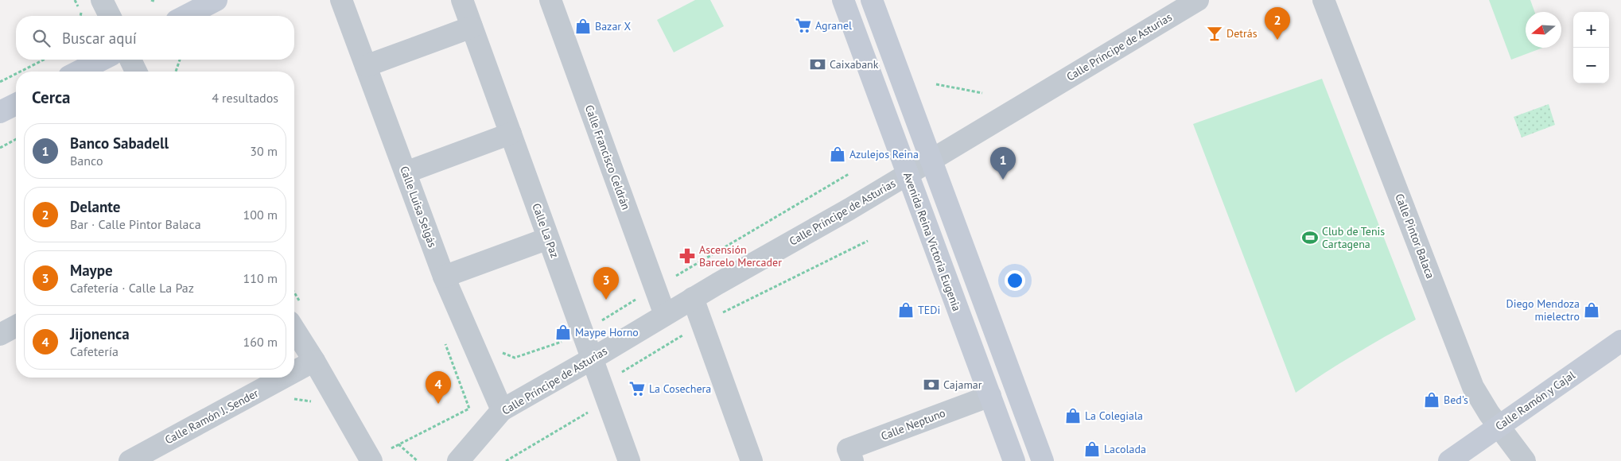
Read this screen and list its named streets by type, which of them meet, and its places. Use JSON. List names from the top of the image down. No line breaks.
{"streets":{"main road":["Avenida Reina Victoria Eugenia","Calle Ramón y Cajal"],"street":["Calle Príncipe de Asturias","Calle Francisco Celdrán","Calle Luisa Selgás","Calle La Paz","Calle Pintor Balaca","Calle Ramón J. Sender","Calle Neptuno"]},"crossings":[["Calle Príncipe de Asturias","Calle Francisco Celdrán"],["Calle Príncipe de Asturias","Calle Luisa Selgás"],["Calle Príncipe de Asturias","Calle La Paz"],["Calle Príncipe de Asturias","Avenida Reina Victoria Eugenia"],["Calle Pintor Balaca","Calle Ramón y Cajal"],["Avenida Reina Victoria Eugenia","Calle Neptuno"]],"places":{"supermarket":["Agranel","La Cosechera"],"shop":["Bazar X","Azulejos Reina","TEDi","Diego Mendoza mielectro","Maype Horno","Bed's","La Colegiala","Lacolada"],"bar":["Detrás"],"bank":["Caixabank","Cajamar"],"sports":["Club de Tenis Cartagena"],"pharmacy":["Ascensión Barcelo Mercader"]},"north":"left","page":{"pins":["2","1","3","4"],"map_buttons":["+","−"],"search":"Buscar aquí","heading":["Cerca","4 resultados"],"list":[{"mark":"1","name":"Banco Sabadell","note":"Banco","value":"30 m"},{"mark":"2","name":"Delante","note":"Bar · Calle Pintor Balaca","value":"100 m"},{"mark":"3","name":"Maype","note":"Cafetería · Calle La Paz","value":"110 m"},{"mark":"4","name":"Jijonenca","note":"Cafetería","value":"160 m"}]}}
